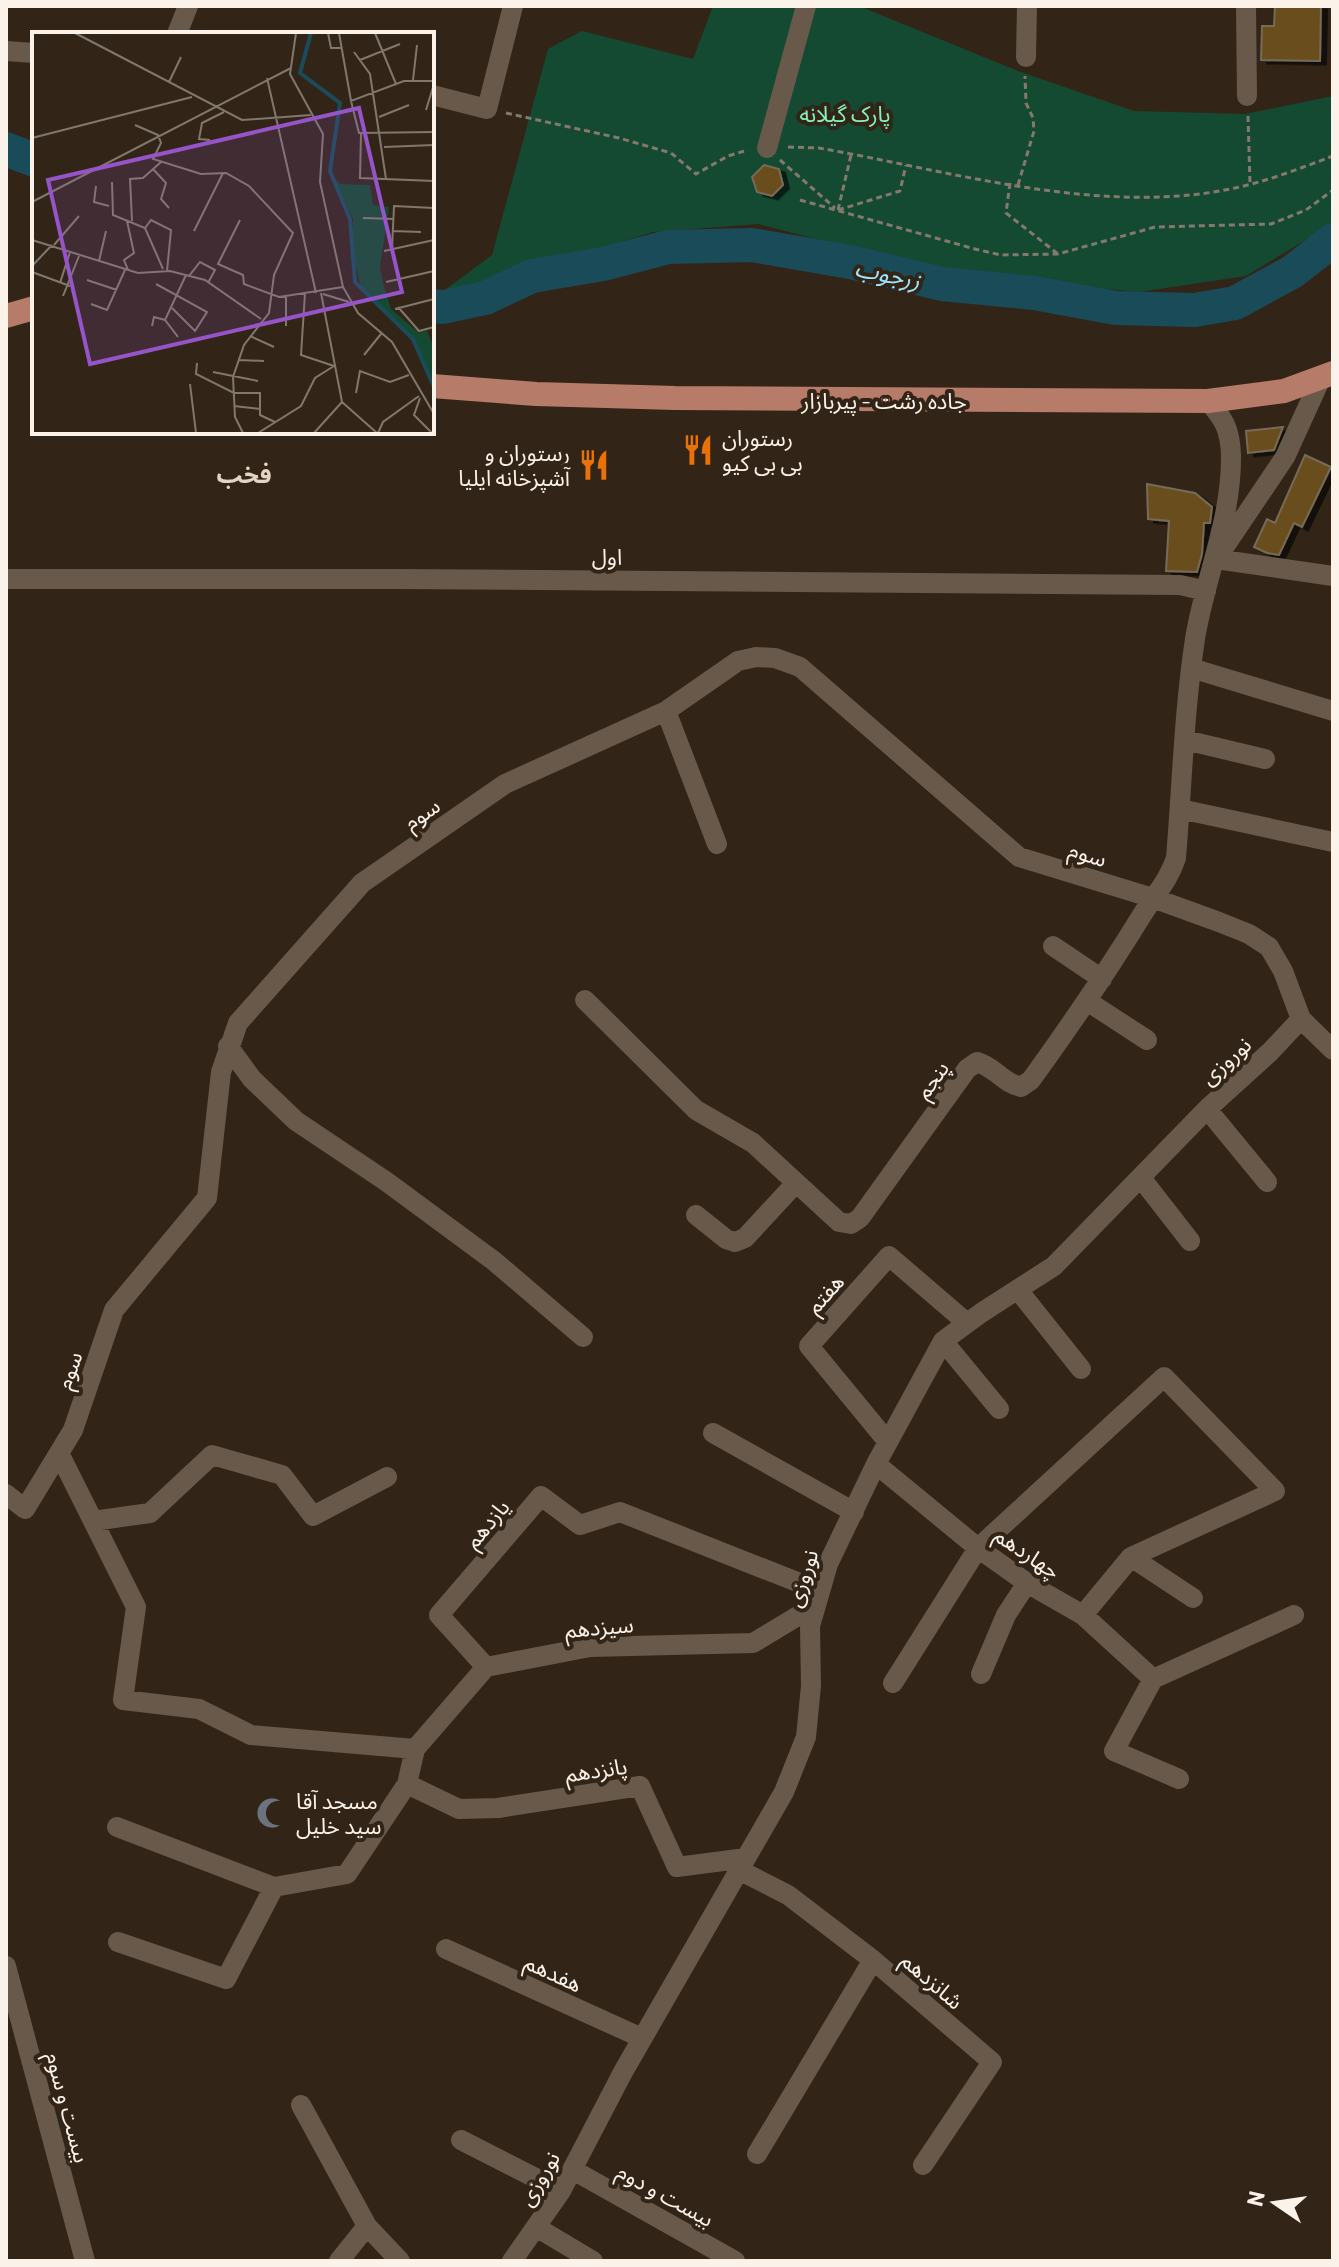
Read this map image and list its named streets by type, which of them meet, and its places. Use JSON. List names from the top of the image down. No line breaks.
{"streets":{"main road":["جاده رشت - پیربازار"],"street":["اول","سوم","نوروزی","پنجم","هفتم","یازدهم","چهاردهم","سیزدهم","پانزدهم","هفدهم","شانزدهم","بیست و سوم","بیست و دوم"]},"crossings":[["سوم","نوروزی"],["سوم","پنجم"],["نوروزی","هفتم"],["نوروزی","یازدهم"],["نوروزی","چهاردهم"],["نوروزی","سیزدهم"],["نوروزی","پانزدهم"],["نوروزی","هفدهم"],["نوروزی","شانزدهم"],["نوروزی","بیست و دوم"],["یازدهم","سیزدهم"],["پانزدهم","شانزدهم"]],"districts":["فخب"],"water":["زرجوب"],"parks":["پارک گیلانه"],"places":{"restaurant":["رستوران بی بی کیو","رستوران و آشپزخانه ایلیا"],"mosque":["مسجد آقا سید خلیل"]},"north":"left"}
